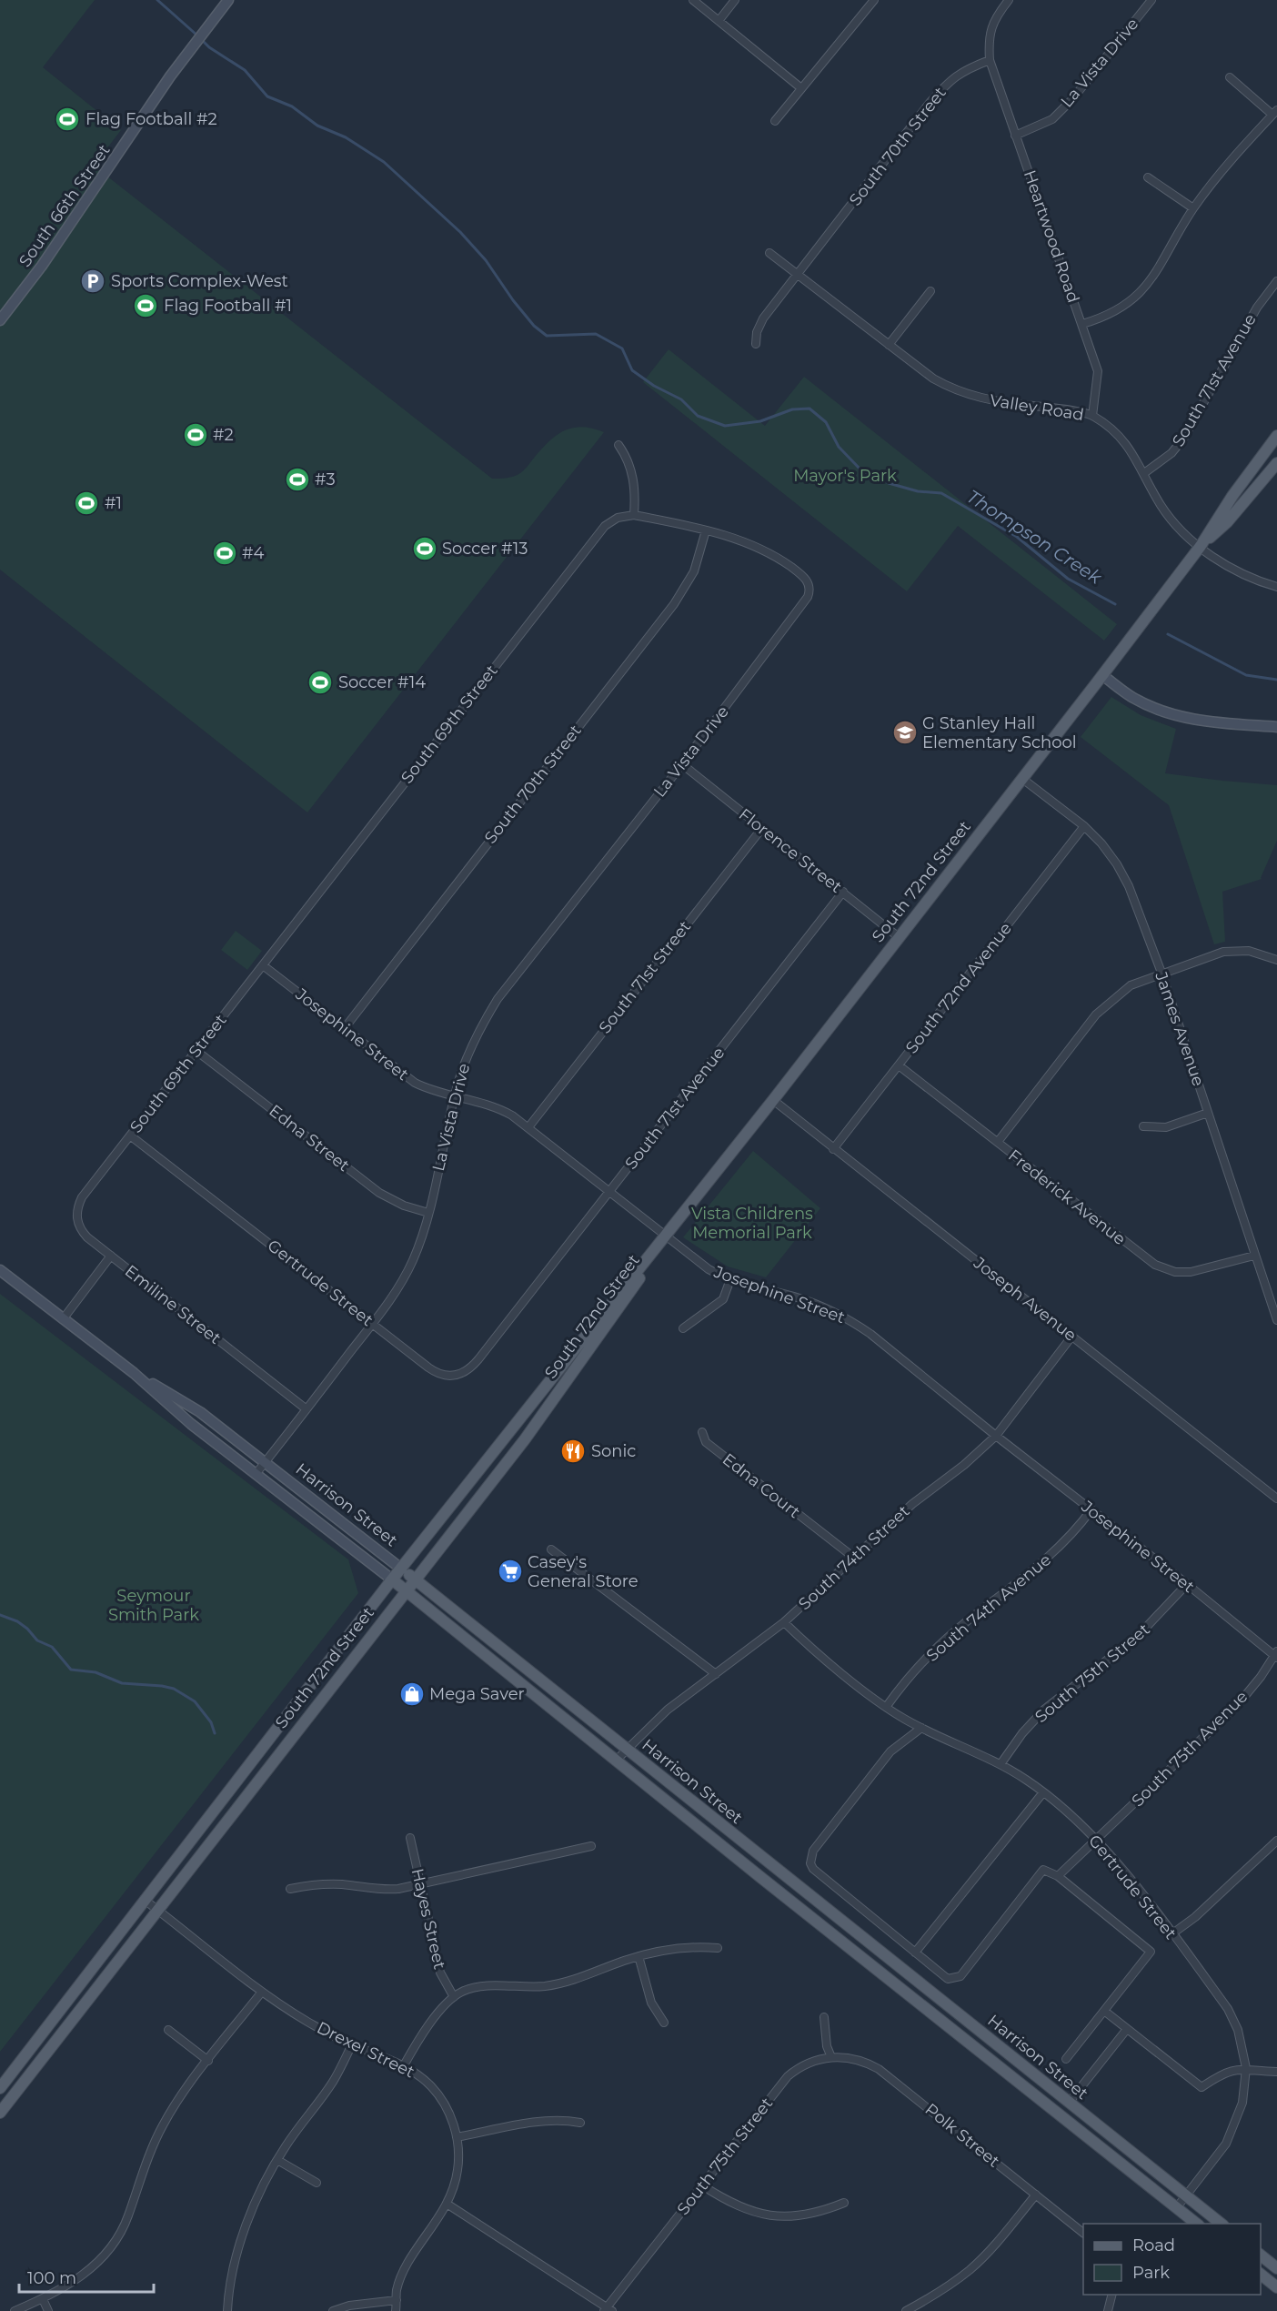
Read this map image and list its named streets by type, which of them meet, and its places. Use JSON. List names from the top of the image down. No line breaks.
{"streets":{"main road":["South 66th Street","South 72nd Street","Harrison Street"],"street":["La Vista Drive","South 70th Street","Heartwood Road","South 71st Avenue","Valley Road","South 69th Street","Florence Street","South 71st Street","South 72nd Avenue","James Avenue","Josephine Street","Edna Street","Frederick Avenue","Gertrude Street","Joseph Avenue","Emiline Street","Edna Court","South 74th Street","South 74th Avenue","South 75th Street","South 75th Avenue","Hayes Street","Drexel Street","Polk Street"]},"crossings":[["La Vista Drive","South 70th Street"],["La Vista Drive","Heartwood Road"],["La Vista Drive","Florence Street"],["La Vista Drive","Josephine Street"],["La Vista Drive","Edna Street"],["La Vista Drive","Gertrude Street"],["La Vista Drive","Emiline Street"],["La Vista Drive","Harrison Street"],["South 70th Street","Heartwood Road"],["South 70th Street","Valley Road"],["South 70th Street","Josephine Street"],["Heartwood Road","Valley Road"],["South 71st Avenue","Valley Road"],["South 71st Avenue","Florence Street"],["South 71st Avenue","Josephine Street"],["South 71st Avenue","Gertrude Street"],["Valley Road","South 72nd Street"],["South 69th Street","Josephine Street"],["South 69th Street","Edna Street"],["South 69th Street","Gertrude Street"],["South 69th Street","Emiline Street"],["Florence Street","South 72nd Street"],["Florence Street","South 71st Street"],["South 72nd Street","James Avenue"],["South 72nd Street","Josephine Street"],["South 72nd Street","Joseph Avenue"],["South 72nd Street","Harrison Street"],["South 72nd Street","Drexel Street"],["South 71st Street","Josephine Street"],["South 72nd Avenue","James Avenue"],["South 72nd Avenue","Frederick Avenue"],["South 72nd Avenue","Joseph Avenue"],["James Avenue","Frederick Avenue"],["Josephine Street","South 74th Street"],["Josephine Street","South 74th Avenue"],["Josephine Street","South 75th Street"],["Josephine Street","South 75th Avenue"],["Gertrude Street","Harrison Street"],["Gertrude Street","South 74th Street"],["Gertrude Street","South 74th Avenue"],["Gertrude Street","South 75th Street"],["Gertrude Street","South 75th Avenue"],["Joseph Avenue","South 74th Street"],["Edna Court","South 74th Street"],["Harrison Street","South 74th Street"],["South 75th Street","Polk Street"]],"water":["Thompson Creek"],"parks":["Mayor's Park","Vista Childrens Memorial Park","Seymour Smith Park"],"places":{"sports":["Flag Football #2","Flag Football #1","#2","#3","#1","Soccer #13","#4","Soccer #14"],"parking":["Sports Complex-West"],"school or university":["G Stanley Hall Elementary School"],"restaurant":["Sonic"],"supermarket":["Casey's General Store"],"shop":["Mega Saver"]},"legend":["Road","Park"],"scale_bar":"100 m"}
